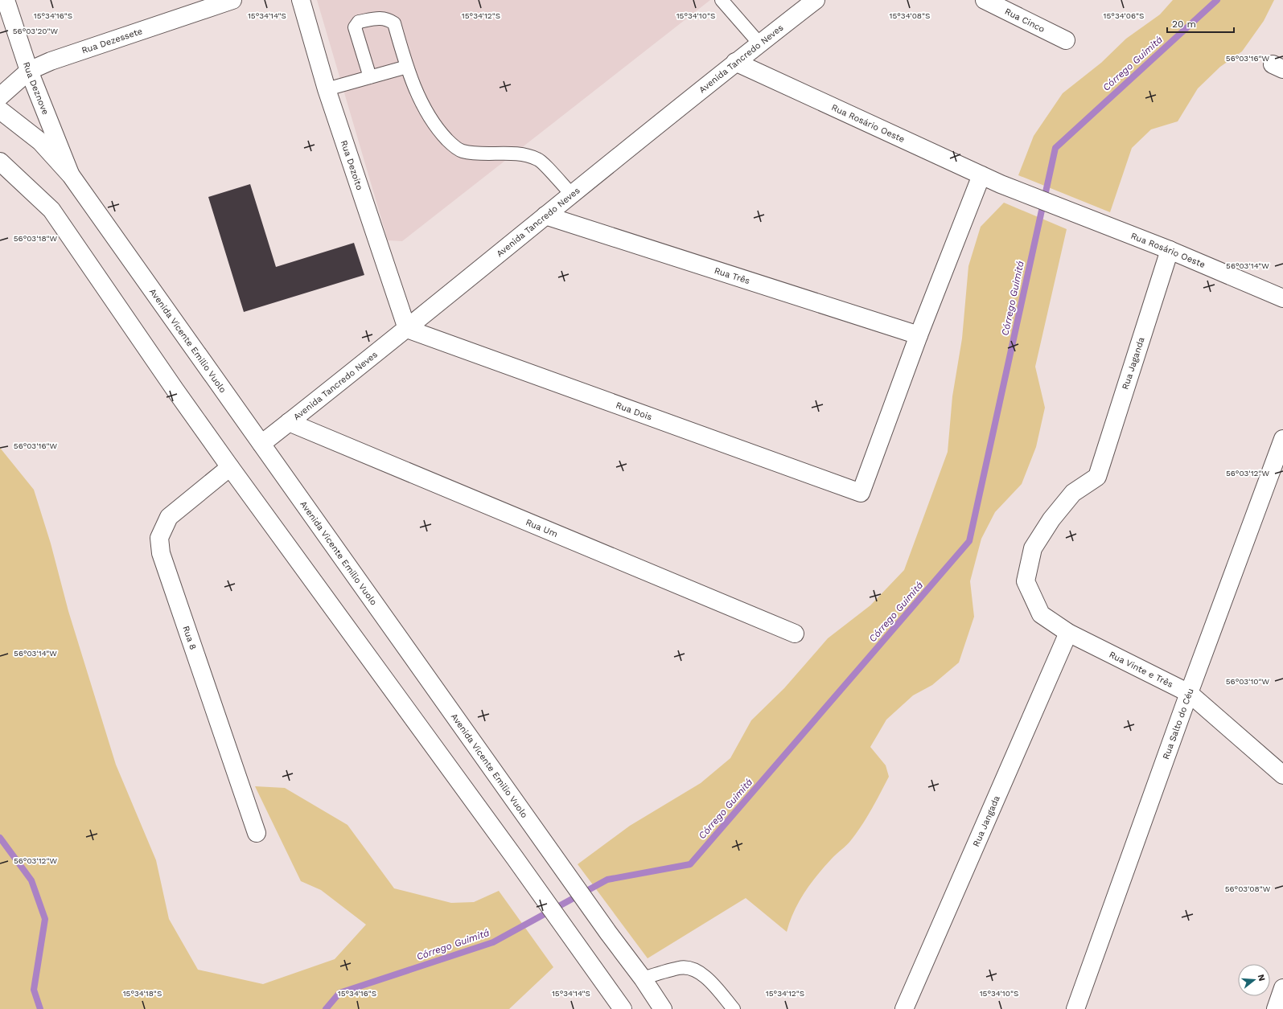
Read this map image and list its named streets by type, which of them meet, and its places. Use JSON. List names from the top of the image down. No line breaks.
{"streets":{"street":["Rua Cinco","Rua Dezessete","Avenida Tancredo Neves","Rua Deznove","Rua Rosário Oeste","Rua Dezoito","Rua Três","Avenida Vicente Emilio Vuolo","Rua Jaganda","Rua Dois","Rua Um","Rua 8","Rua Vinte e Três","Rua Salto do Céu","Rua Jangada"]},"crossings":[["Rua Dezessete","Rua Deznove"],["Avenida Tancredo Neves","Rua Rosário Oeste"],["Avenida Tancredo Neves","Rua Dezoito"],["Avenida Tancredo Neves","Rua Três"],["Avenida Tancredo Neves","Avenida Vicente Emilio Vuolo"],["Avenida Tancredo Neves","Rua Dois"],["Avenida Tancredo Neves","Rua Um"],["Rua Deznove","Avenida Vicente Emilio Vuolo"],["Rua Rosário Oeste","Rua Jaganda"],["Rua Dezoito","Rua Dois"],["Rua Três","Rua Dois"],["Rua Jaganda","Rua Vinte e Três"],["Rua Vinte e Três","Rua Salto do Céu"],["Rua Vinte e Três","Rua Jangada"]],"water":["Córrego Guimitá"],"scale_bar":"20 m","north":"right","coordinates":["15°34'16\"S","15°34'14\"S","15°34'12\"S","15°34'10\"S","15°34'08\"S","15°34'06\"S","56°03'20\"W","56°03'16\"W","56°03'18\"W","56°03'14\"W","56°03'12\"W","56°03'10\"W","56°03'08\"W","15°34'18\"S"]}
